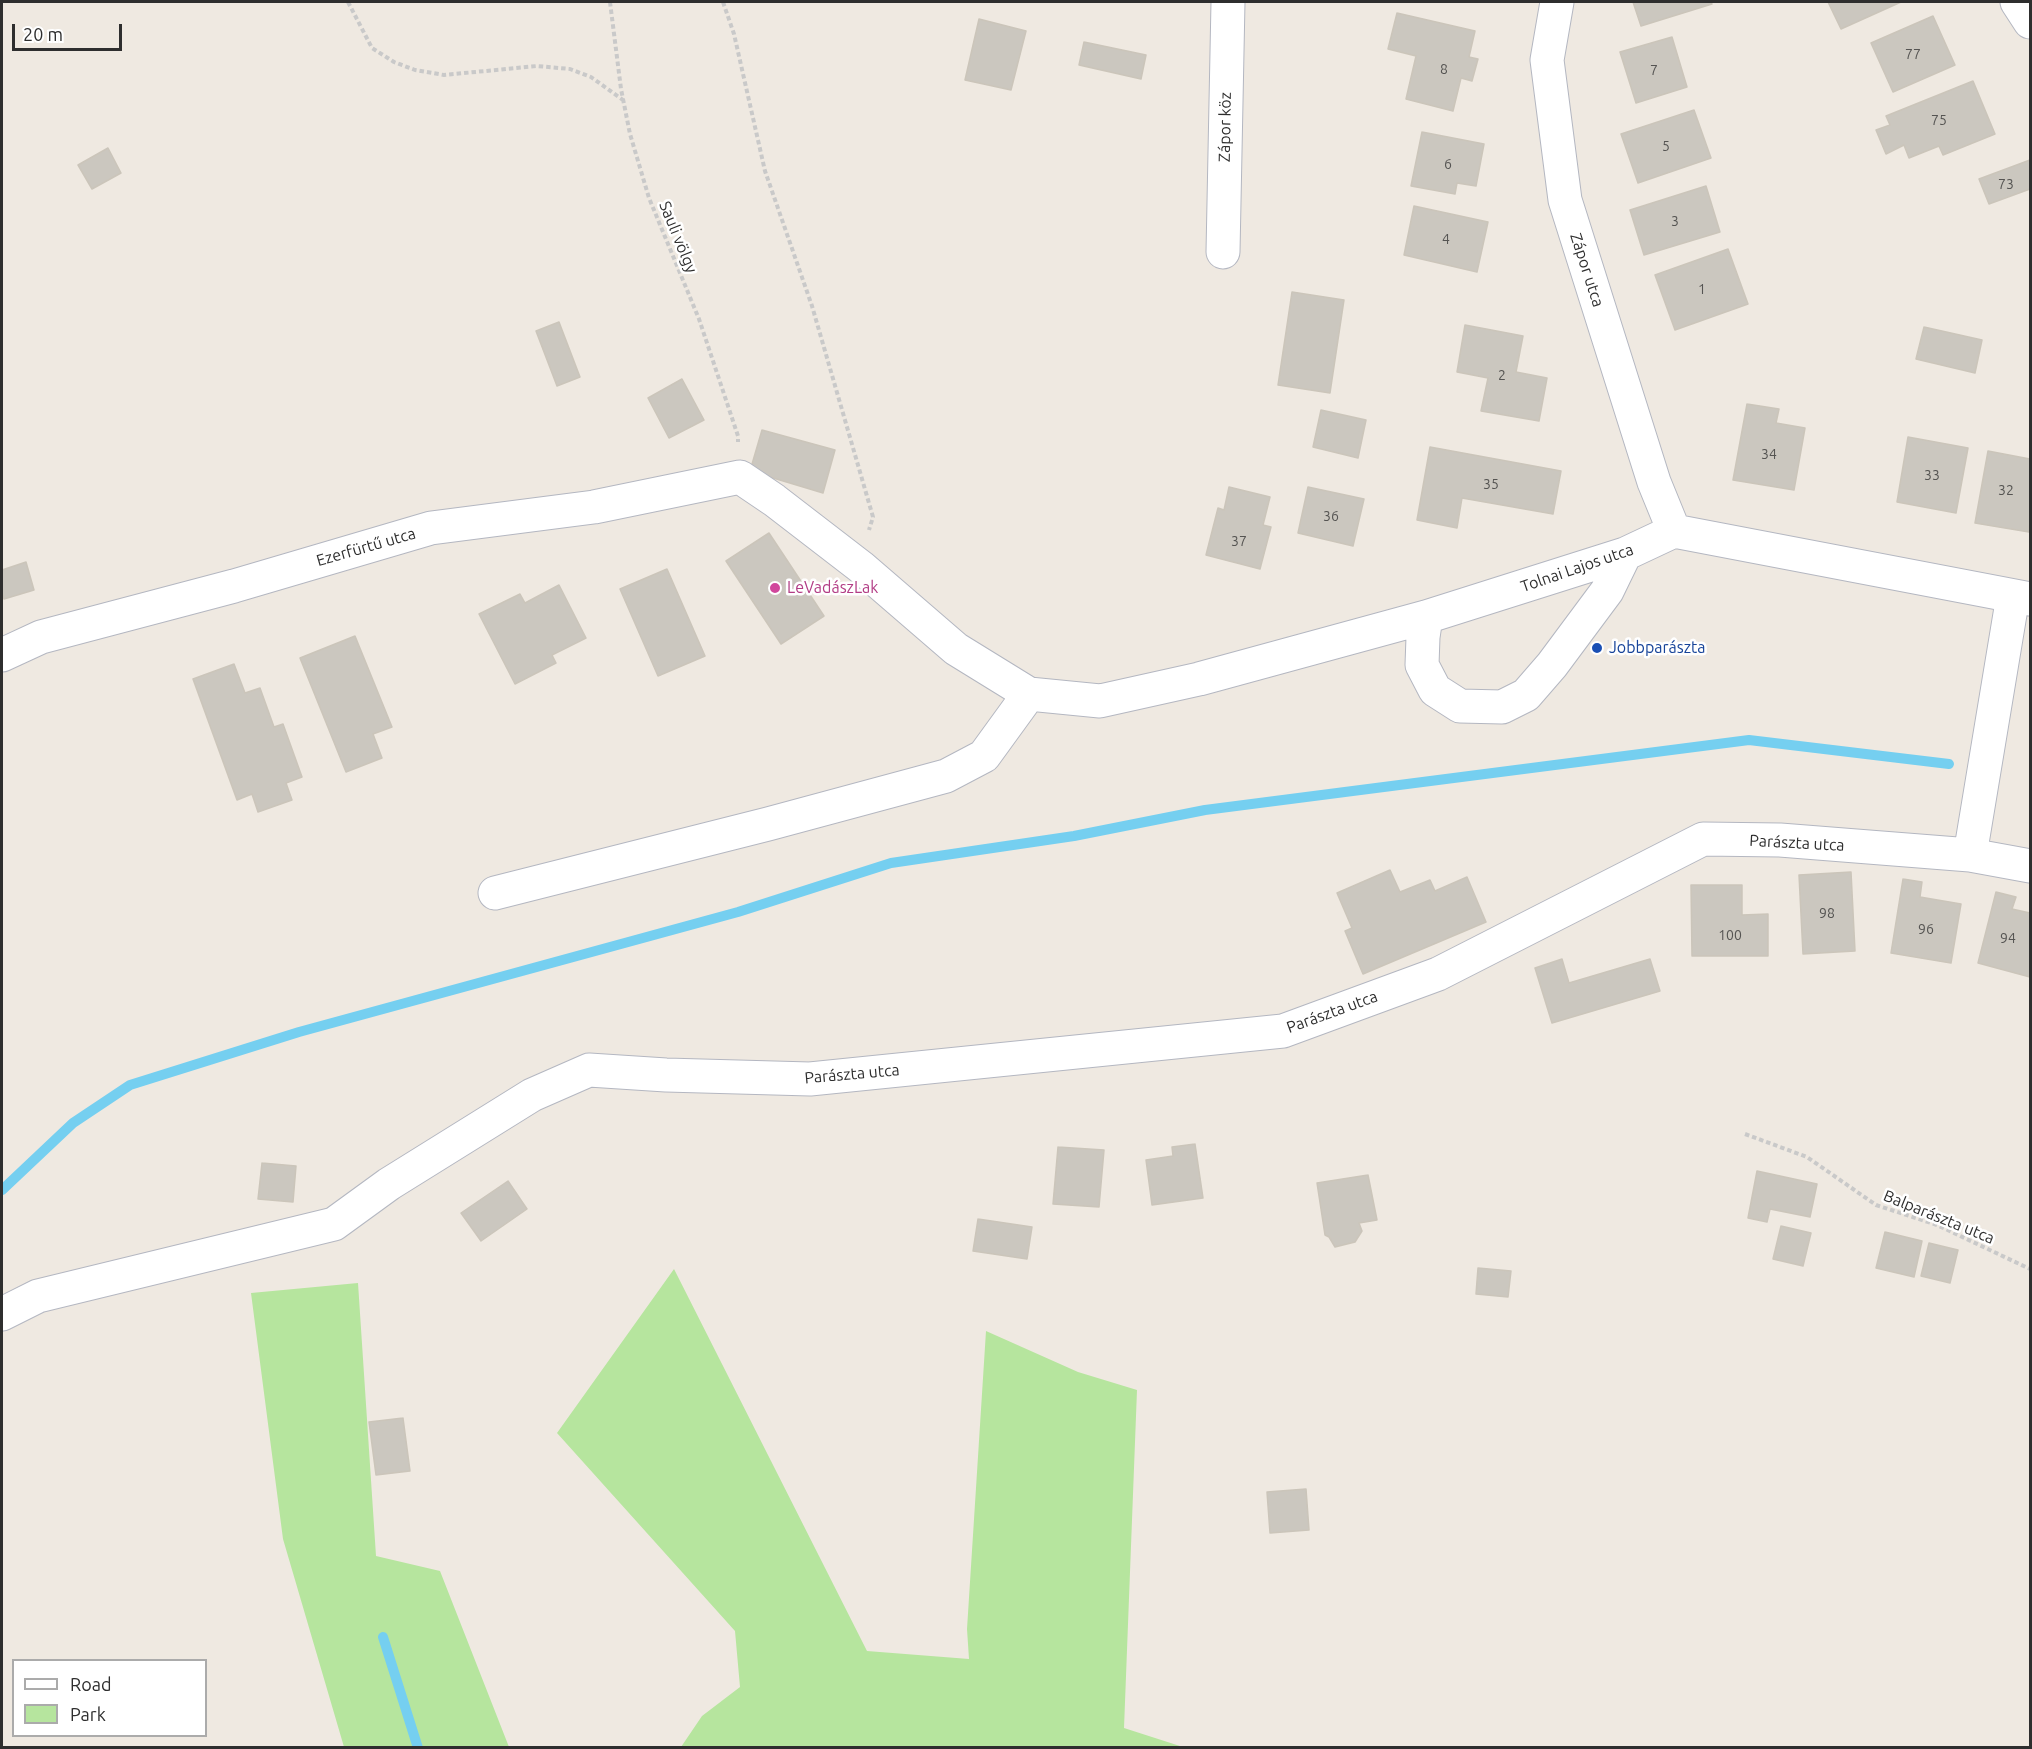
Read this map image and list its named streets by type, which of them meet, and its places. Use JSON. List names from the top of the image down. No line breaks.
{"streets":{"street":["Zápor köz","Zápor utca","Ezerfürtű utca","Tolnai Lajos utca","Parászta utca"],"path":["Sauli völgy","Balparászta utca"]},"crossings":[["Sauli völgy","Ezerfürtű utca"],["Zápor utca","Tolnai Lajos utca"]],"places":["LeVadászLak","Jobbparászta"],"house_numbers":["77","8","7","75","5","6","73","3","4","1","2","34","33","35","32","36","37","98","96","100","94"],"legend":["Road","Park"],"scale_bar":"20 m"}
